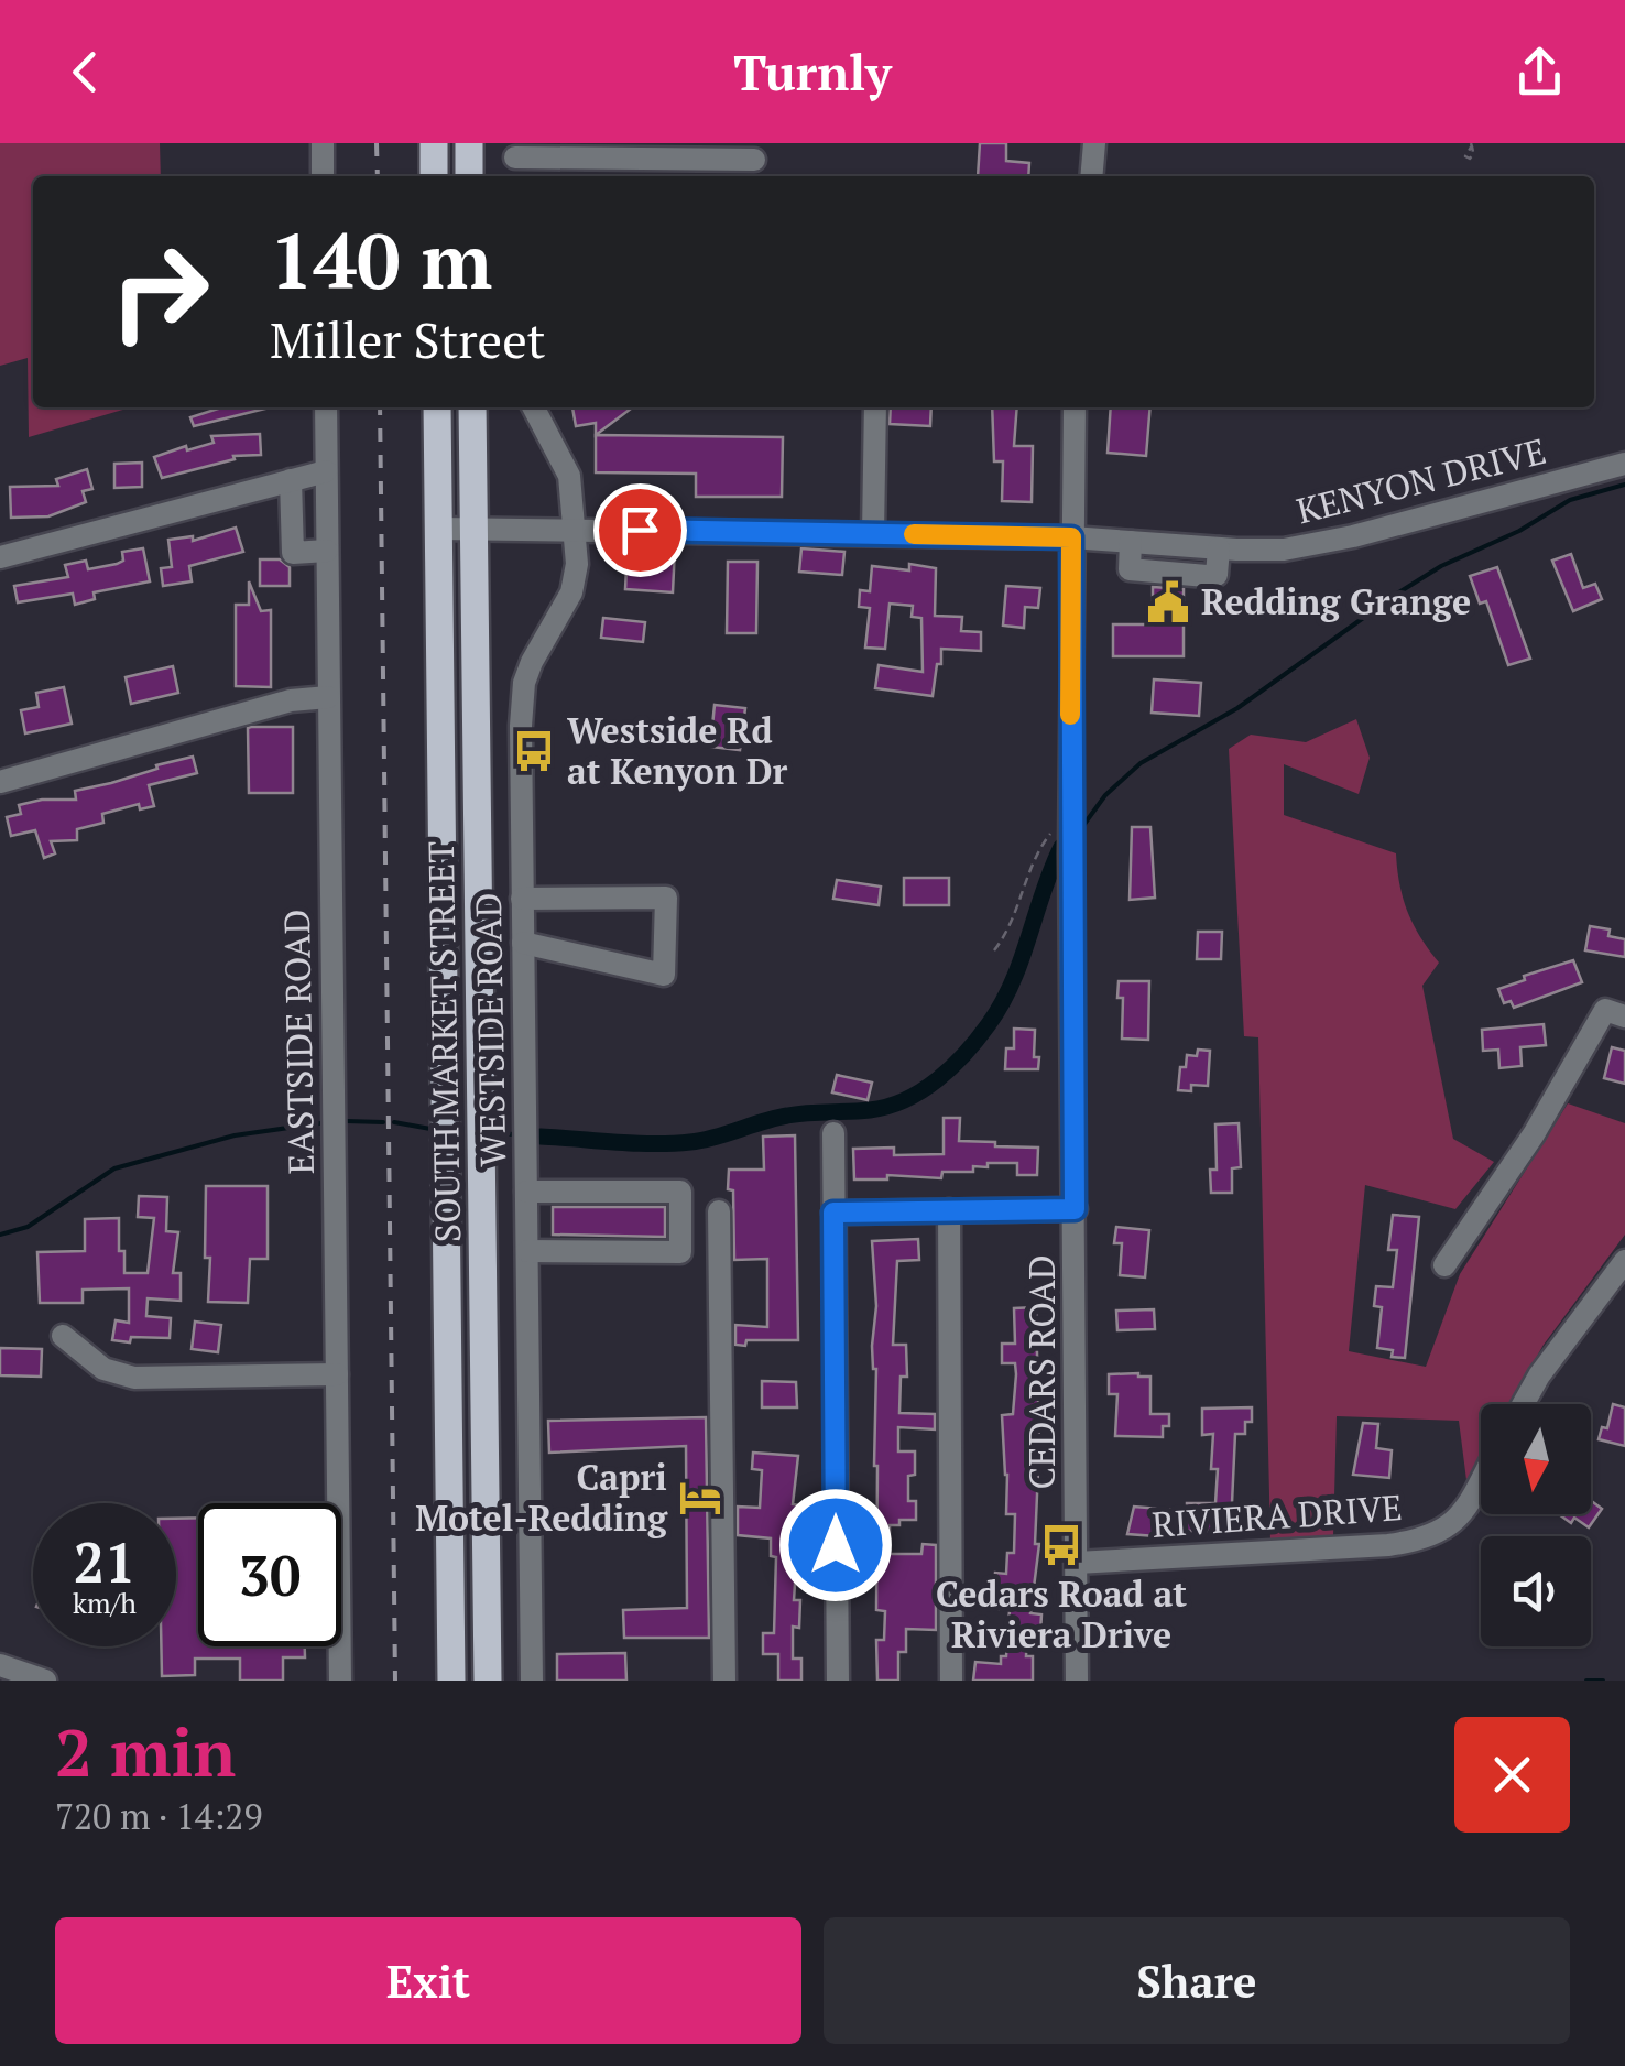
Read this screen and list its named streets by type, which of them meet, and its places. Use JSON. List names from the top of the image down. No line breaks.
{"streets":{"main road":["SOUTH MARKET STREET"],"street":["KENYON DRIVE","WESTSIDE ROAD","EASTSIDE ROAD","CEDARS ROAD","RIVIERA DRIVE"]},"crossings":[["KENYON DRIVE","WESTSIDE ROAD"],["KENYON DRIVE","SOUTH MARKET STREET"],["KENYON DRIVE","CEDARS ROAD"],["CEDARS ROAD","RIVIERA DRIVE"]],"places":{"public building":["Redding Grange"],"bus stop":["Westside Rd at Kenyon Dr","Cedars Road at Riviera Drive"],"hotel":["Capri Motel-Redding"]},"north":"bottom","page":{"header":"Turnly","turn":["140 m","Miller Street"],"speed":"21 km/h","limit":"30","heading":["2 min","720 m · 14:29"],"buttons":["Exit","Share"]}}
